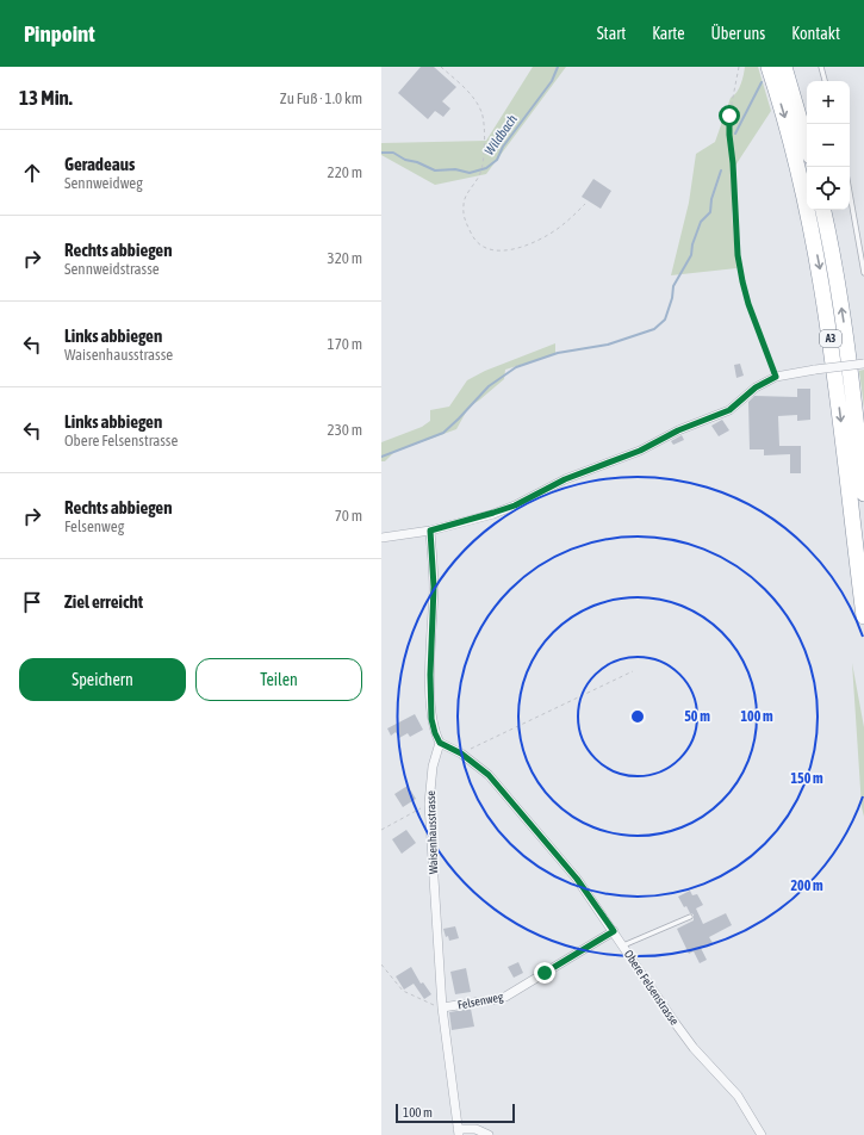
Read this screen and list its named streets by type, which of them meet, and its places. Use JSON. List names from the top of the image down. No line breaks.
{"streets":{"highway":["A3"],"street":["Waisenhausstrasse","Obere Felsenstrasse","Felsenweg"]},"crossings":[["Waisenhausstrasse","Obere Felsenstrasse"],["Waisenhausstrasse","Felsenweg"],["Obere Felsenstrasse","Felsenweg"]],"water":["Wildbach"],"scale_bar":"100 m","page":{"header":"Pinpoint","nav":["Start","Karte","Über uns","Kontakt"],"heading":["13 Min.","Zu Fuß · 1.0 km"],"map_buttons":["+","−"],"list":[["Geradeaus","Sennweidweg","220 m"],["Rechts abbiegen","Sennweidstrasse","320 m"],["Links abbiegen","Waisenhausstrasse","170 m"],["Links abbiegen","Obere Felsenstrasse","230 m"],["Rechts abbiegen","Felsenweg","70 m"],"Ziel erreicht"],"buttons":["Speichern","Teilen"],"scale":"100 m"},"rings":["50 m","100 m","150 m","200 m"]}
